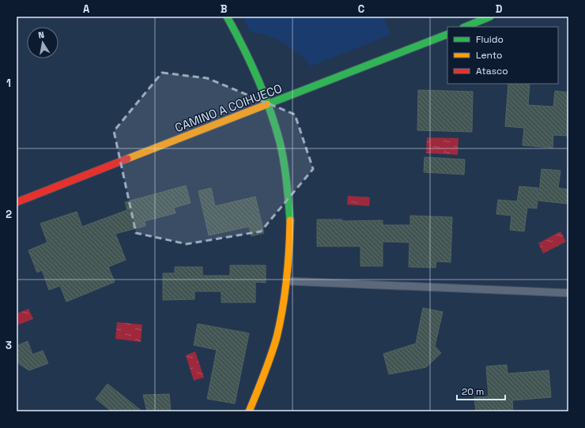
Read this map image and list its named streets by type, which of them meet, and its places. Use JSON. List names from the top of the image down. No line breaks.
{"streets":{"main road":["CAMINO A COIHUECO"]},"legend":["Fluido","Lento","Atasco"],"scale_bar":"20 m","north":"top","grid":{"columns":["A","B","C","D"],"rows":["1","2","3"]}}
